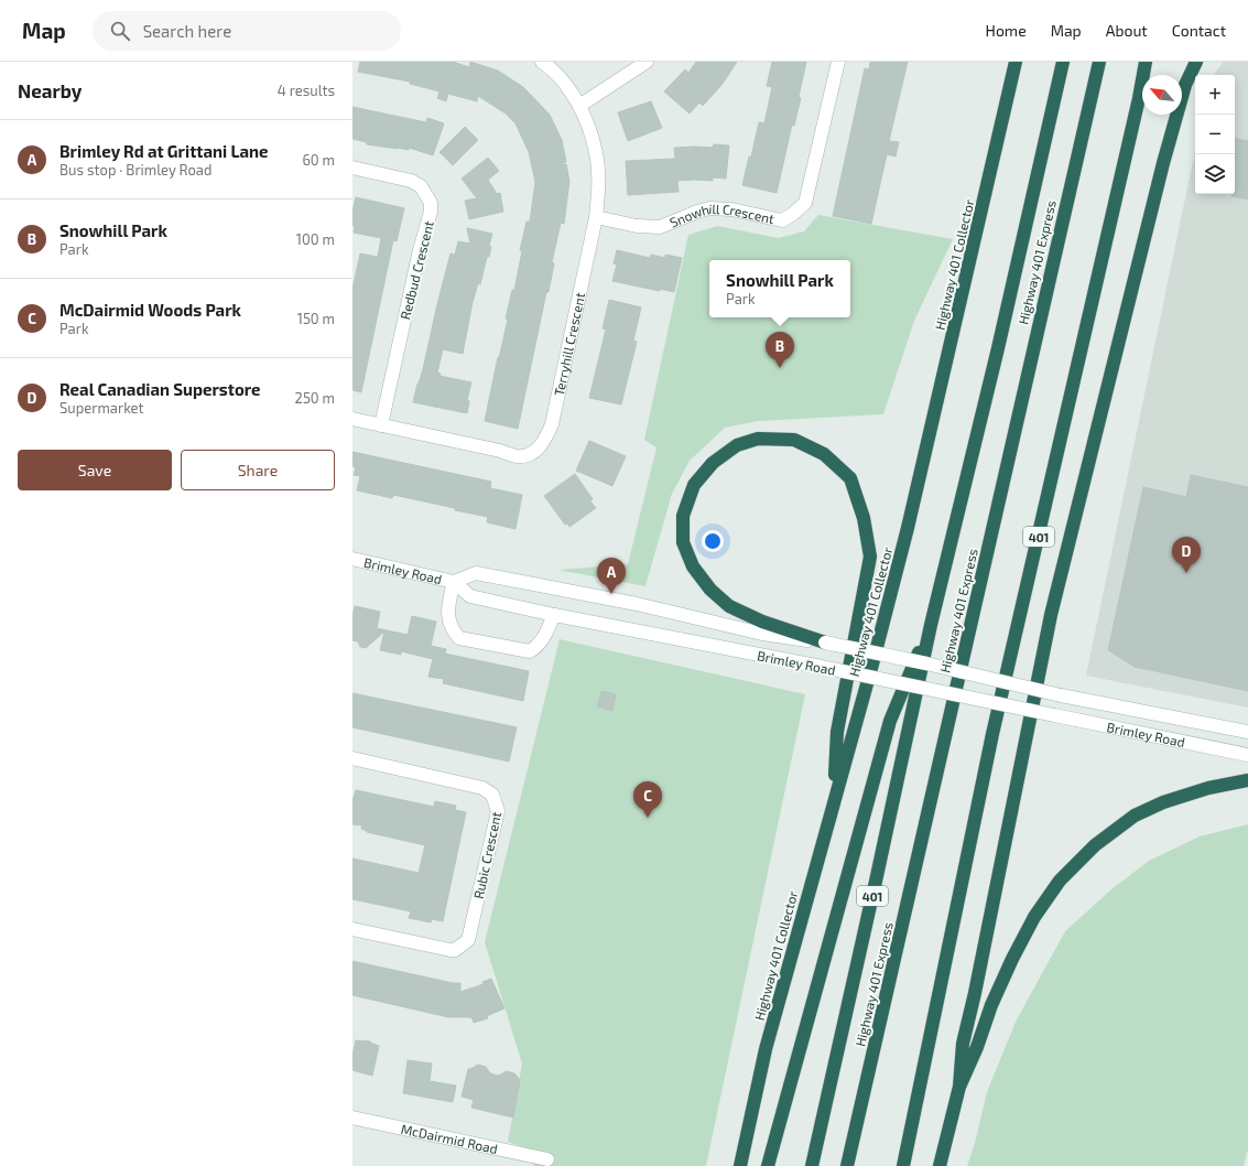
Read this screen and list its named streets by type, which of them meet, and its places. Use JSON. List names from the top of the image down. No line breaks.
{"streets":{"highway":["Highway 401 Express","Highway 401 Collector","401"],"street":["Snowhill Crescent","Redbud Crescent","Terryhill Crescent","Brimley Road","Rubic Crescent","McDairmid Road"]},"crossings":[["Snowhill Crescent","Terryhill Crescent"],["Redbud Crescent","Terryhill Crescent"]],"north":"top left","page":{"header":"Map","search":"Search here","nav":["Home","Map","About","Contact"],"heading":["Nearby","4 results"],"map_buttons":["+","−"],"list":[{"mark":"A","name":"Brimley Rd at Grittani Lane","note":"Bus stop · Brimley Road","value":"60 m"},{"mark":"B","name":"Snowhill Park","note":"Park","value":"100 m"},{"mark":"C","name":"McDairmid Woods Park","note":"Park","value":"150 m"},{"mark":"D","name":"Real Canadian Superstore","note":"Supermarket","value":"250 m"}],"popup":["Snowhill Park","Park"],"pins":["B","D","A","C"],"buttons":["Save","Share"]}}
